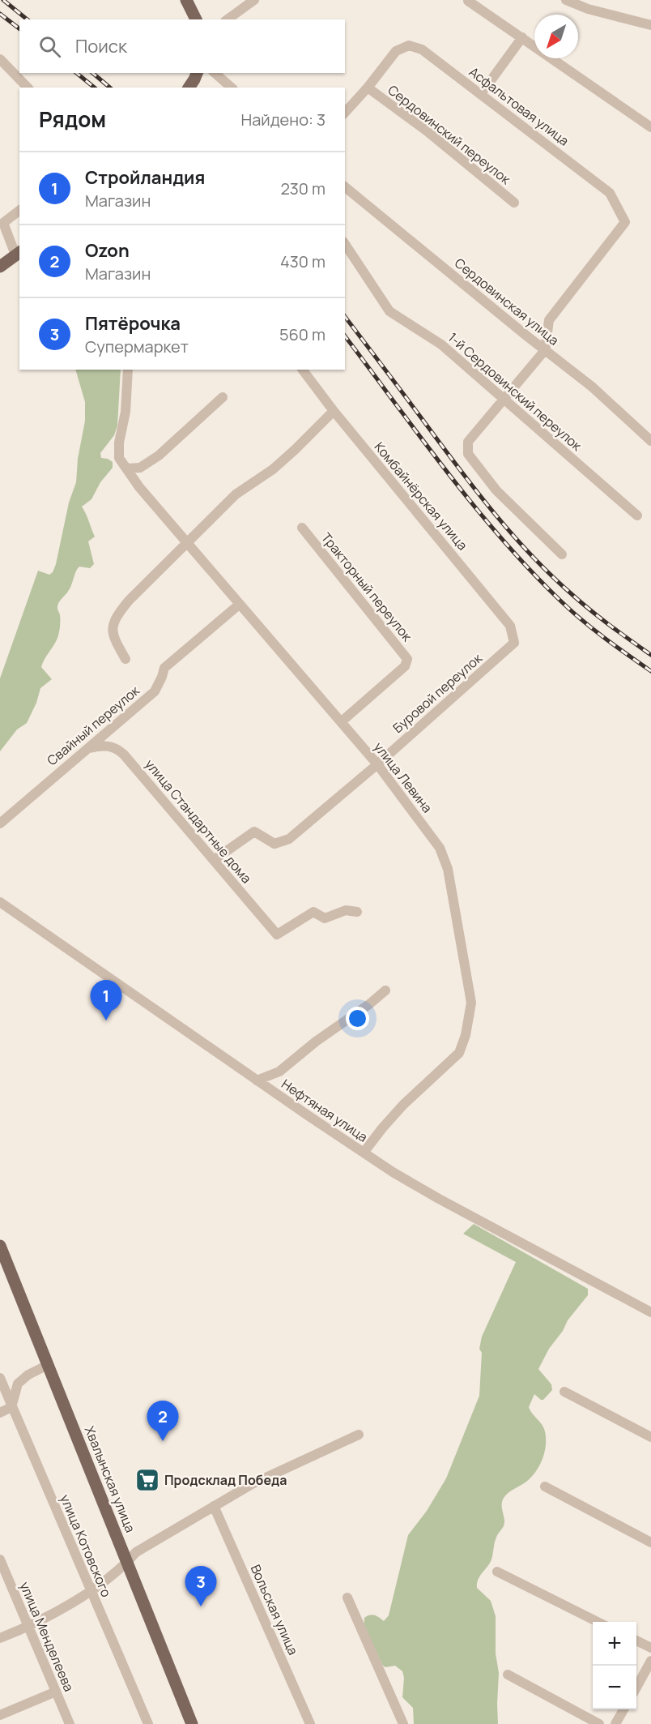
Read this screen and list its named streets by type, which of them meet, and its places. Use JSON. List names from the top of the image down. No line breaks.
{"streets":{"main road":["Хвалынская улица"],"street":["Асфальтовая улица","Сердовинский переулок","Сердовинская улица","1-й Сердовинский переулок","Комбайнёрская улица","Тракторный переулок","Буровой переулок","Свайный переулок","улица Левина","улица Стандартные дома","Нефтяная улица","улица Котовского","Вольская улица","улица Менделеева"]},"crossings":[["Асфальтовая улица","Сердовинский переулок"],["Асфальтовая улица","Сердовинская улица"],["Комбайнёрская улица","Буровой переулок"],["Тракторный переулок","улица Левина"],["Буровой переулок","улица Левина"],["Буровой переулок","улица Стандартные дома"],["Свайный переулок","улица Левина"],["Свайный переулок","улица Стандартные дома"],["улица Левина","Нефтяная улица"]],"places":{"supermarket":["Продсклад Победа"]},"north":"bottom left","page":{"search":"Поиск","heading":["Рядом","Найдено: 3"],"list":[{"mark":"1","name":"Стройландия","note":"Магазин","value":"230 m"},{"mark":"2","name":"Ozon","note":"Магазин","value":"430 m"},{"mark":"3","name":"Пятёрочка","note":"Супермаркет","value":"560 m"}],"pins":["1","2","3"],"map_buttons":["+","−"]}}
